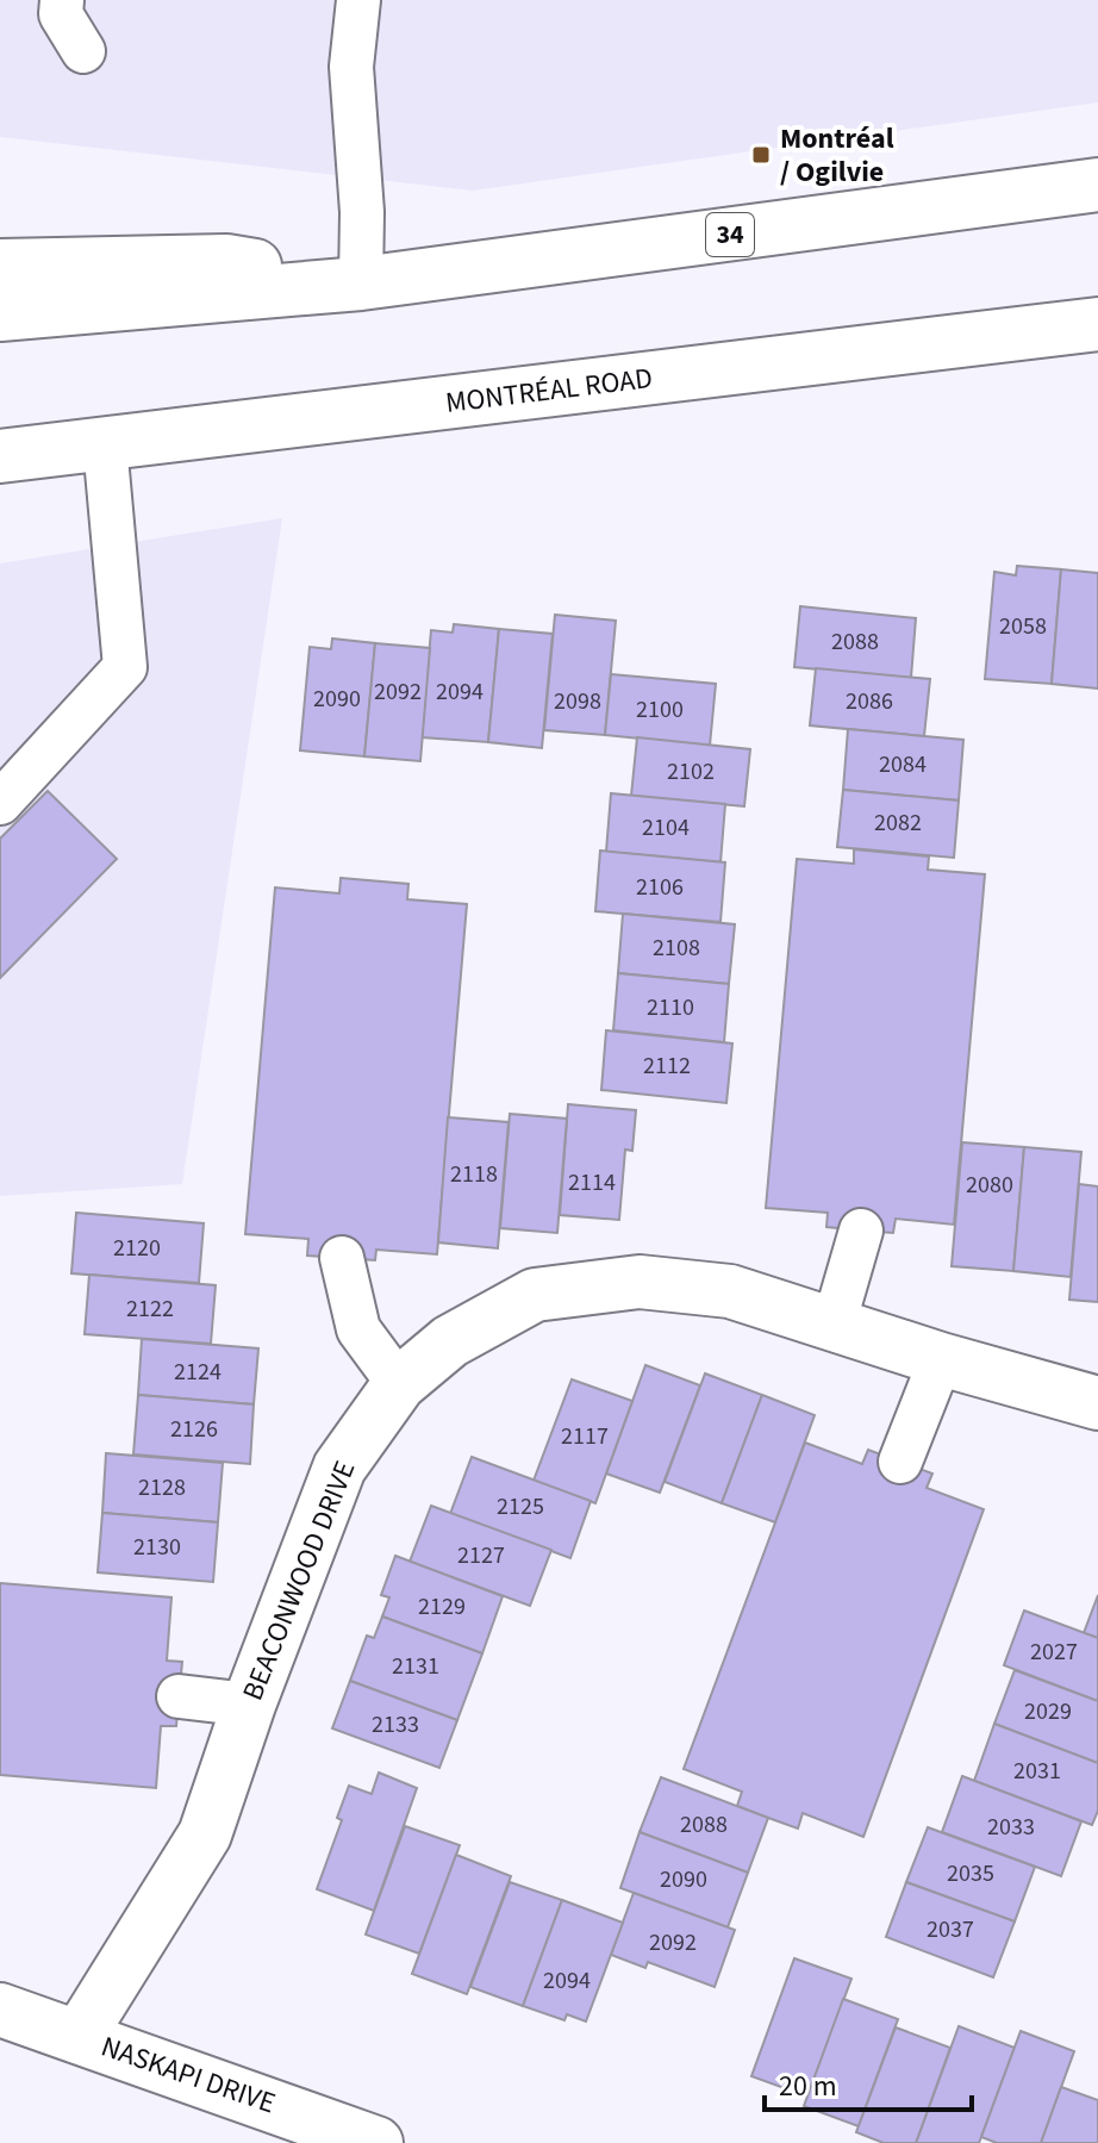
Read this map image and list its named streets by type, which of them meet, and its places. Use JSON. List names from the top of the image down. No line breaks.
{"streets":{"main road":["34","MONTRÉAL ROAD","BEACONWOOD DRIVE","NASKAPI DRIVE"]},"crossings":[["BEACONWOOD DRIVE","NASKAPI DRIVE"]],"places":{"transit":["Montréal / Ogilvie"]},"house_numbers":["2058","2088","2092","2094","2090","2098","2086","2100","2084","2102","2082","2104","2106","2108","2110","2112","2118","2114","2080","2120","2122","2124","2126","2117","2128","2125","2130","2127","2129","2027","2131","2029","2133","2031","2088","2033","2035","2090","2037","2092","2094"],"scale_bar":"20 m"}
